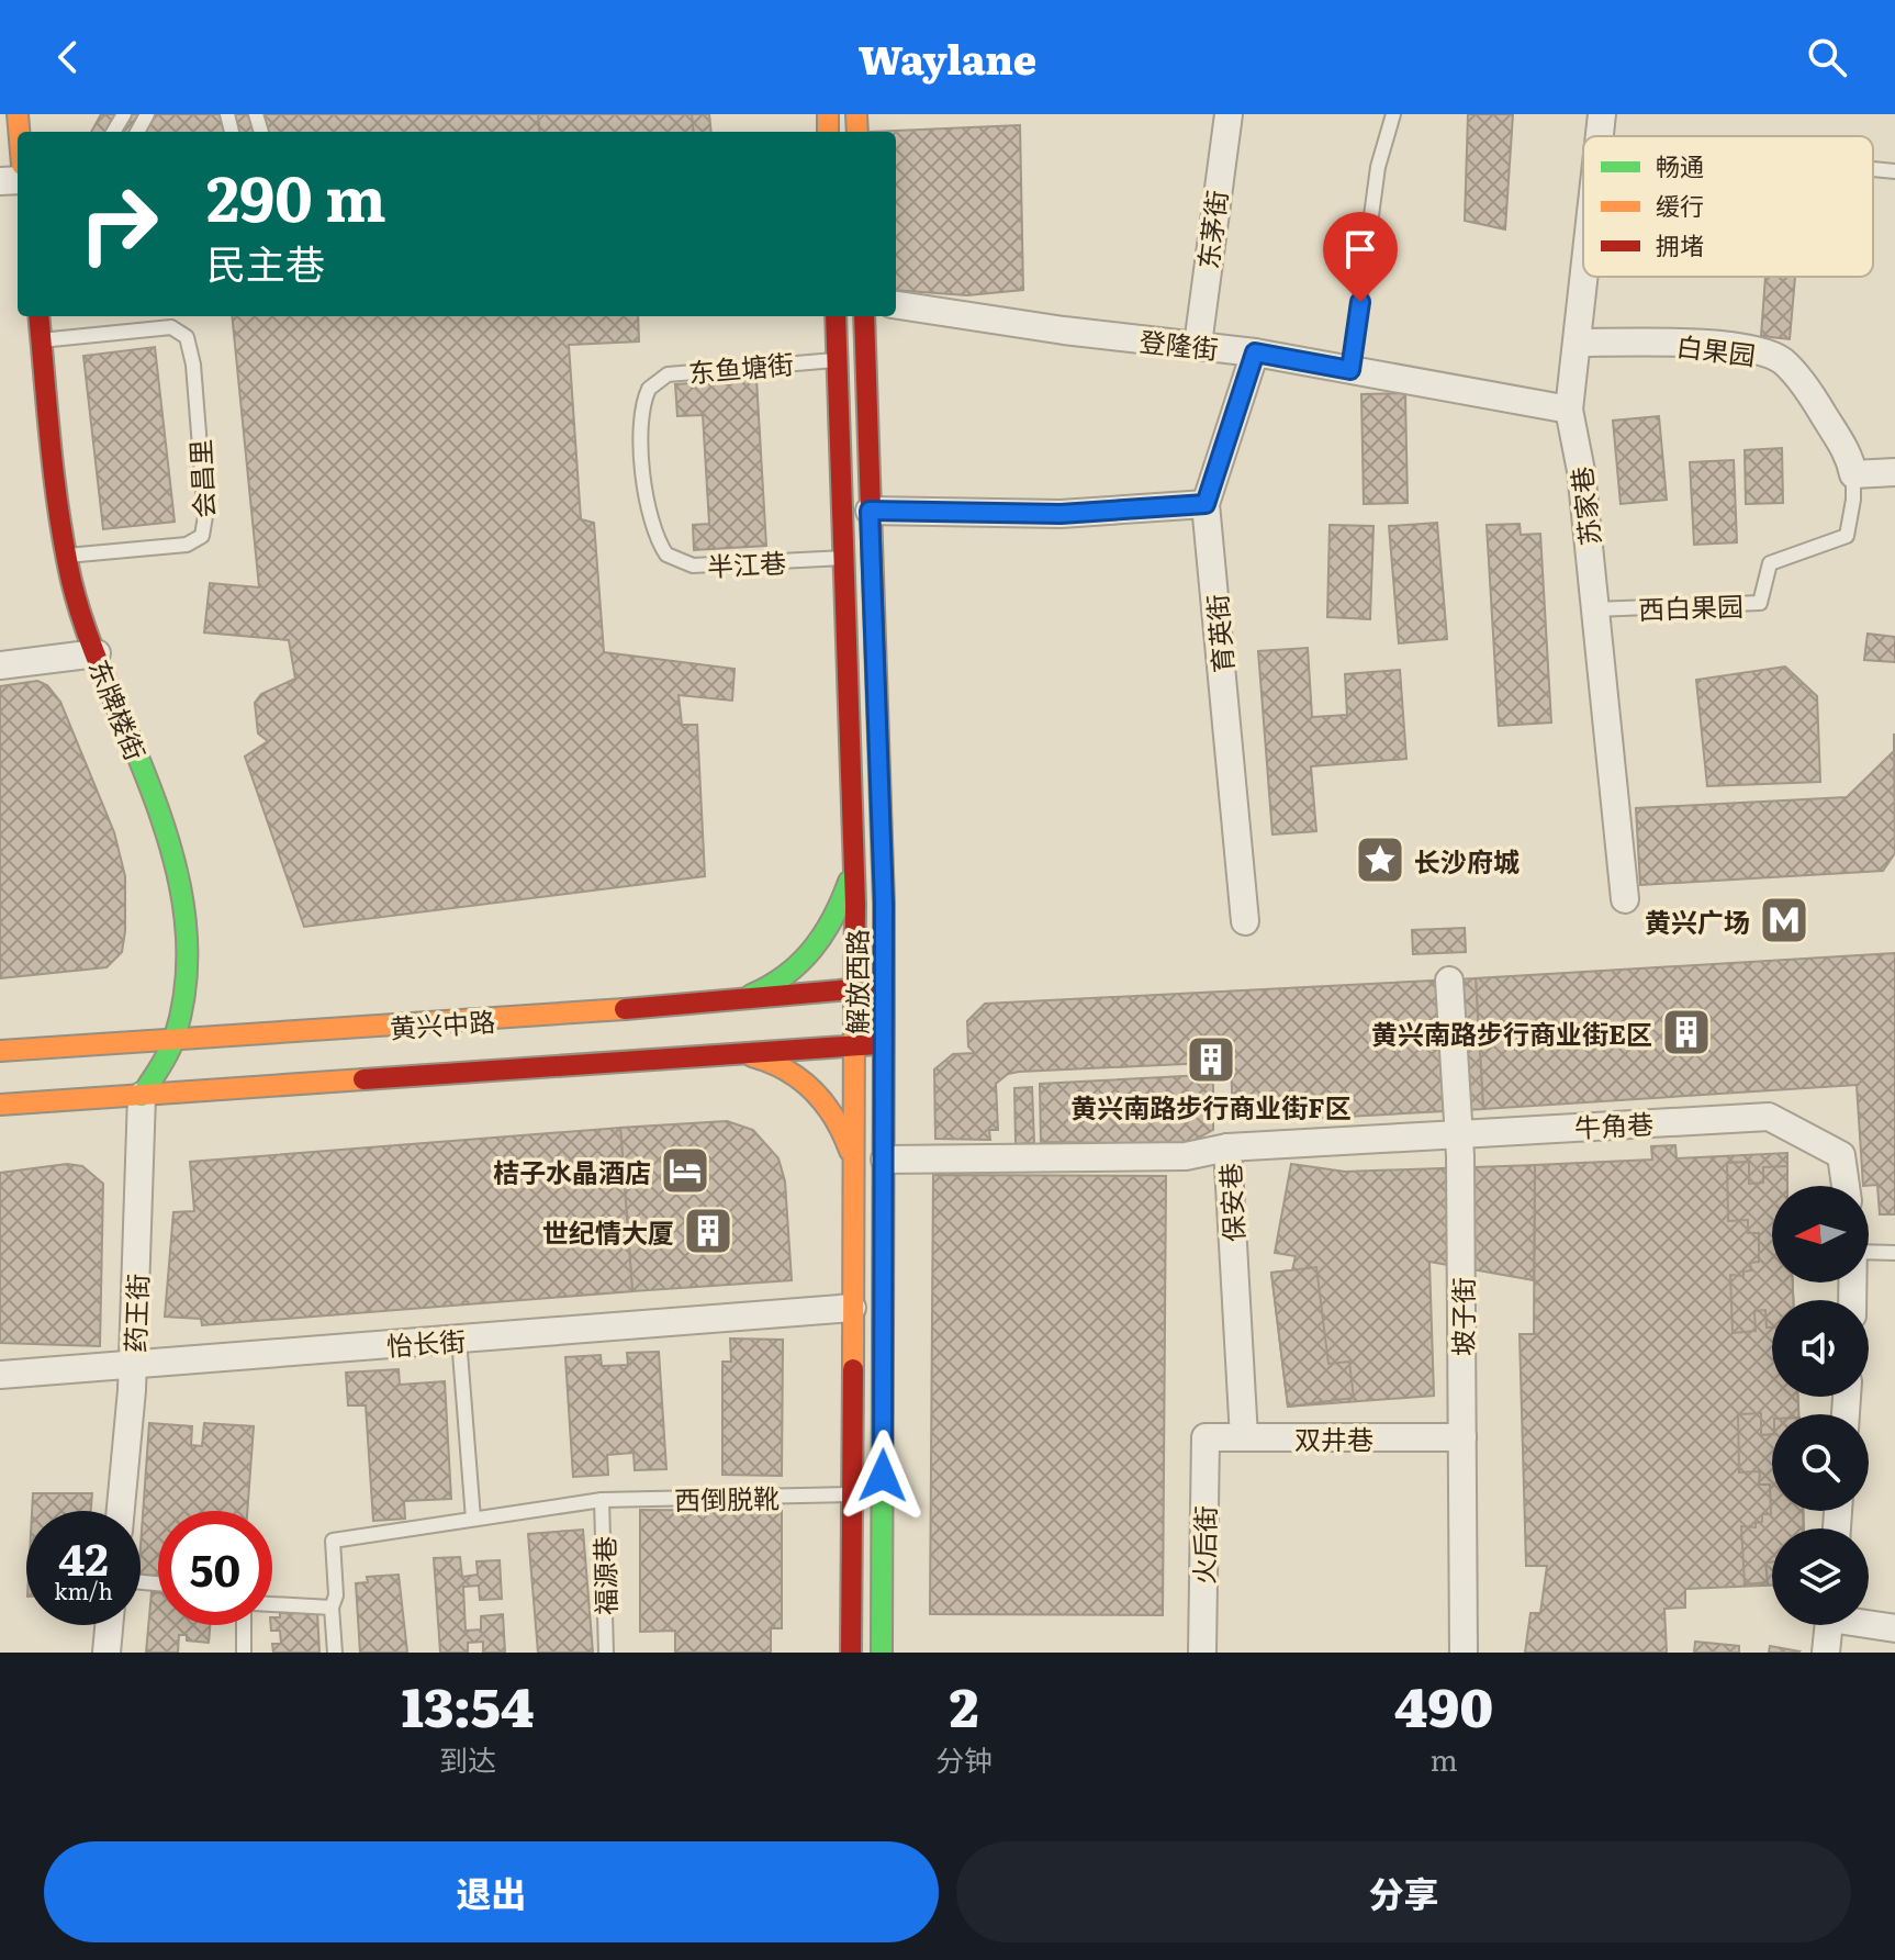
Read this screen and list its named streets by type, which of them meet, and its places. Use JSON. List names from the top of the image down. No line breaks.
{"streets":{"main road":["东牌楼街","解放西路","黄兴中路"],"street":["东茅街","登隆街","白果园","苏家巷","育英街","牛角巷","保安巷","药王街","坡子街","怡长街","双井巷","火后街"],"lane":["东鱼塘街","会昌里","半江巷","西白果园","西倒脱靴","福源巷"]},"crossings":[["东茅街","登隆街"],["登隆街","苏家巷"],["登隆街","育英街"],["白果园","苏家巷"],["白果园","西白果园"],["东鱼塘街","半江巷"],["东鱼塘街","解放西路"],["会昌里","东牌楼街"],["苏家巷","西白果园"],["半江巷","解放西路"],["东牌楼街","黄兴中路"],["东牌楼街","药王街"],["解放西路","黄兴中路"],["解放西路","怡长街"],["解放西路","西倒脱靴"],["黄兴中路","药王街"],["牛角巷","保安巷"],["牛角巷","坡子街"],["保安巷","坡子街"],["保安巷","双井巷"],["药王街","怡长街"],["坡子街","双井巷"],["双井巷","火后街"],["西倒脱靴","福源巷"]],"places":{"place":["长沙府城"],"metro station":["黄兴广场"],"building":["黄兴南路步行商业街E区","黄兴南路步行商业街F区","世纪情大厦"],"hotel":["桔子水晶酒店"]},"legend":["畅通","缓行","拥堵"],"north":"left","page":{"header":"Waylane","turn":["290 m","民主巷"],"speed":"42 km/h","limit":"50","eta":["13:54","到达","2","分钟","490","m"],"buttons":["退出","分享"]}}
